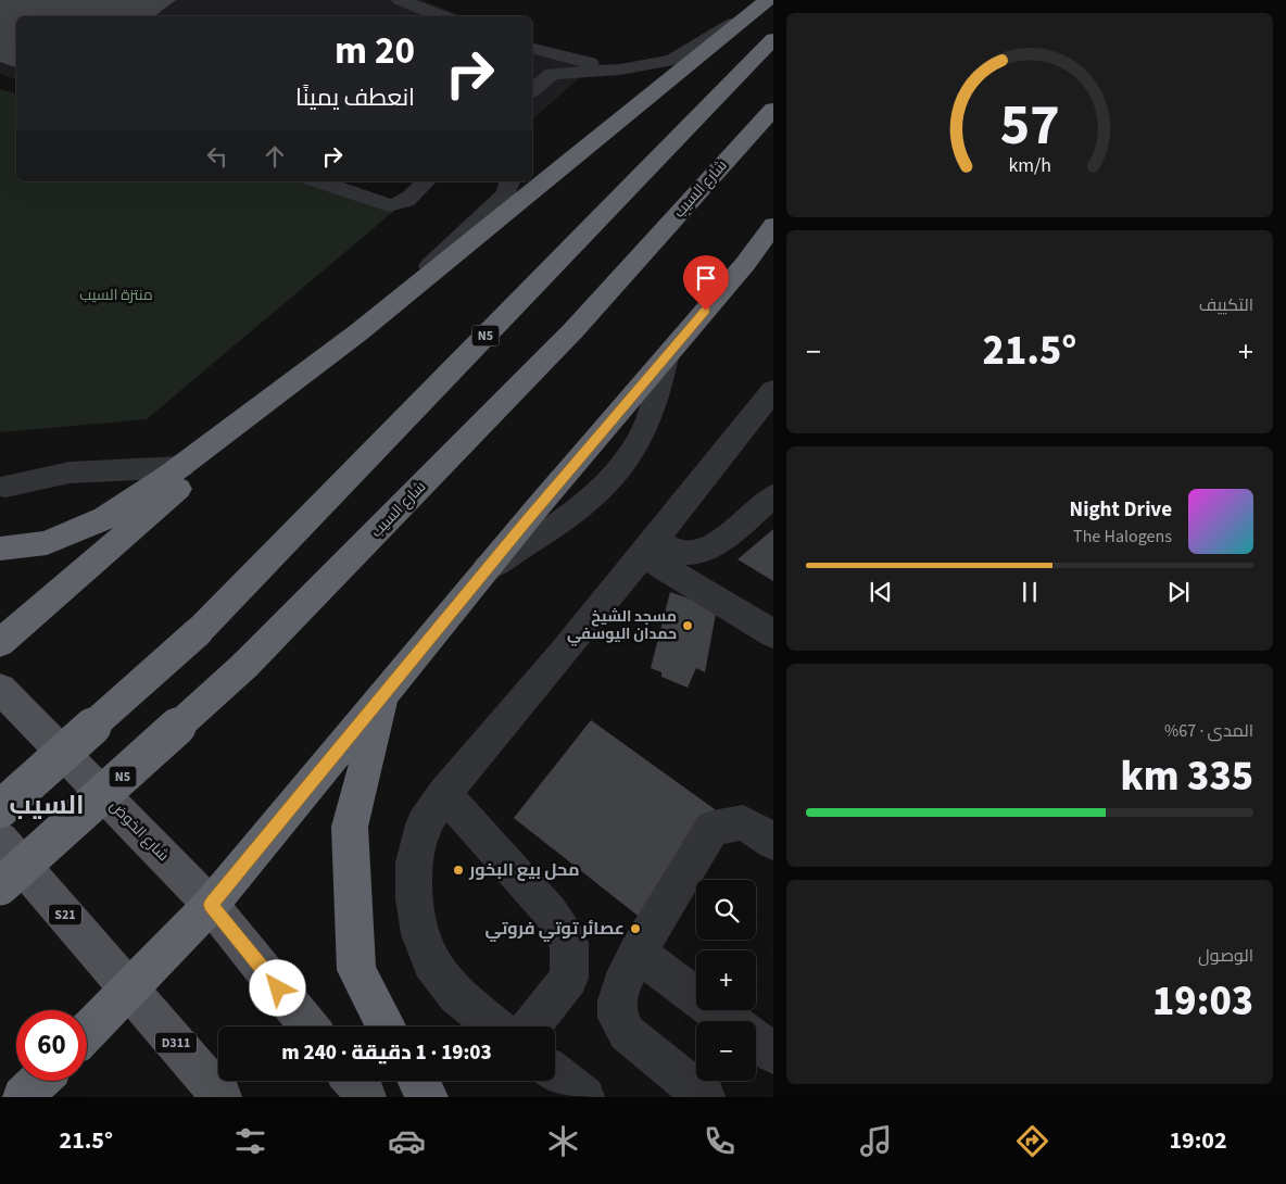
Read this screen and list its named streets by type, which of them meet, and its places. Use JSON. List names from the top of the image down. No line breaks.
{"streets":{"highway":["شارع السيب","N5"],"main road":["شارع الخوض","S21","D311"]},"crossings":[["S21","D311"]],"districts":["السيب"],"parks":["منتزة السيب"],"places":["مسجد الشيخ حمدان اليوسفي","محل بيع البخور","عصائر توتي فروتي"],"page":{"turn":["20 m","انعطف يمينًا"],"tile":["التكييف",["المدى · 67%","335 km"],["الوصول","19:03"]],"heat":["−","21.5°","+"],"song":["Night Drive","The Halogens"],"map_buttons":["+","−"],"limit":"60","trip":"19:03 · 1 دقيقة · 240 m","tabs":["19:02","21.5°"],"gauge":["57","km/h"]}}
